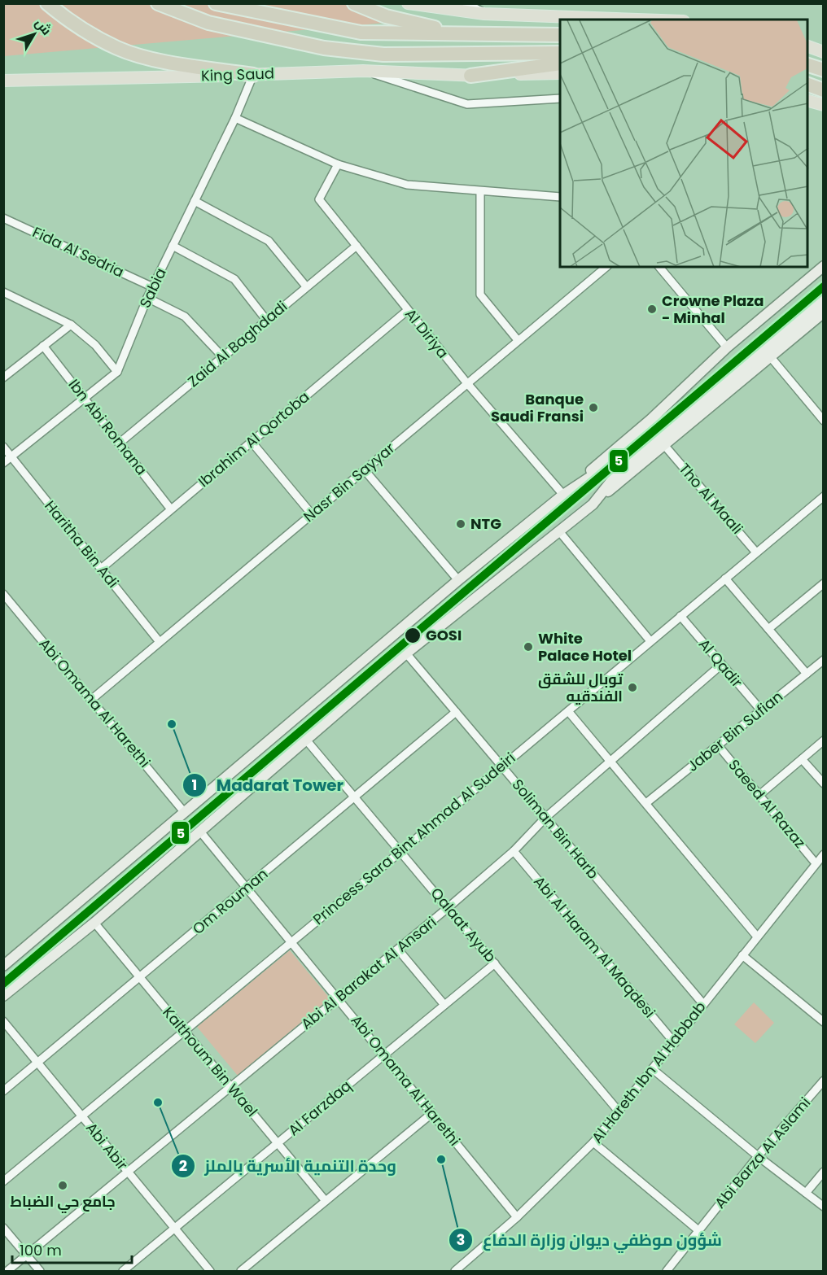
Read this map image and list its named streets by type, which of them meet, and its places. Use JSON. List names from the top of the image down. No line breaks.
{"streets":{"main road":["King Saud"],"street":["Fida Al Sedria","Sabia","Al Diriya","Zaid Al Baghdadi","Ibn Abi Romana","Ibrahim Al Qortoba","Nasr Bin Sayyar","Tho Al Maali","Haritha Bin Adi","Al Qadir","Abi Omama Al Harethi","Jaber Bin Sufian","Saeed Al Razaz","Soliman Bin Harb","Princess Sara Bint Ahmad Al Sudeiri","Om Rouman","Qalaat Ayub","Abi Al Haram Al Maqdesi","Abi Al Barakat Al Ansari","Kalthoum Bin Wael","Al Hareth Ibn Al Habbab","Al Farzdaq","Abi Abir","Abi Barza Al Aslami"]},"crossings":[["King Saud","Sabia"],["Fida Al Sedria","Sabia"],["Sabia","Ibn Abi Romana"],["Sabia","Haritha Bin Adi"],["Al Diriya","Zaid Al Baghdadi"],["Al Diriya","Ibrahim Al Qortoba"],["Al Diriya","Nasr Bin Sayyar"],["Zaid Al Baghdadi","Ibn Abi Romana"],["Ibn Abi Romana","Ibrahim Al Qortoba"],["Ibrahim Al Qortoba","Haritha Bin Adi"],["Nasr Bin Sayyar","Haritha Bin Adi"],["Nasr Bin Sayyar","Abi Omama Al Harethi"],["Tho Al Maali","Princess Sara Bint Ahmad Al Sudeiri"],["Al Qadir","Jaber Bin Sufian"],["Al Qadir","Princess Sara Bint Ahmad Al Sudeiri"],["Al Qadir","Abi Al Barakat Al Ansari"],["Abi Omama Al Harethi","Princess Sara Bint Ahmad Al Sudeiri"],["Abi Omama Al Harethi","Om Rouman"],["Abi Omama Al Harethi","Abi Al Barakat Al Ansari"],["Abi Omama Al Harethi","Al Hareth Ibn Al Habbab"],["Abi Omama Al Harethi","Al Farzdaq"],["Jaber Bin Sufian","Saeed Al Razaz"],["Saeed Al Razaz","Al Hareth Ibn Al Habbab"],["Soliman Bin Harb","Princess Sara Bint Ahmad Al Sudeiri"],["Soliman Bin Harb","Om Rouman"],["Soliman Bin Harb","Abi Al Barakat Al Ansari"],["Soliman Bin Harb","Al Hareth Ibn Al Habbab"],["Princess Sara Bint Ahmad Al Sudeiri","Qalaat Ayub"],["Princess Sara Bint Ahmad Al Sudeiri","Kalthoum Bin Wael"],["Princess Sara Bint Ahmad Al Sudeiri","Abi Abir"],["Om Rouman","Qalaat Ayub"],["Om Rouman","Kalthoum Bin Wael"],["Om Rouman","Abi Abir"],["Qalaat Ayub","Abi Al Barakat Al Ansari"],["Qalaat Ayub","Al Hareth Ibn Al Habbab"],["Qalaat Ayub","Al Farzdaq"],["Abi Al Haram Al Maqdesi","Abi Al Barakat Al Ansari"],["Abi Al Haram Al Maqdesi","Al Hareth Ibn Al Habbab"],["Abi Al Barakat Al Ansari","Kalthoum Bin Wael"],["Abi Al Barakat Al Ansari","Abi Abir"],["Kalthoum Bin Wael","Al Farzdaq"],["Al Farzdaq","Abi Abir"]],"places":["Crowne Plaza - Minhal","Banque Saudi Fransi","NTG","GOSI","White Palace Hotel","توبال للشقق الفندقيه","Madarat Tower","وحدة التنمية الأسرية بالملز","شؤون موظفي ديوان وزارة الدفاع","جامع حي الضباط"],"lines":["transit line 5"],"scale_bar":"100 m","north":"top right"}
